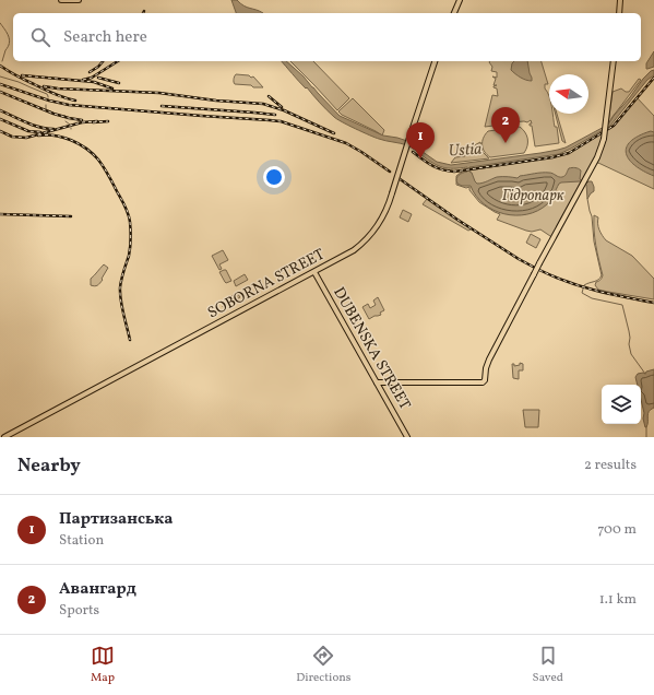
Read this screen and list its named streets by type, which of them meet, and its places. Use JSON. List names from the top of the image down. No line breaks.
{"streets":{"main road":["SOBORNA STREET","DUBENSKA STREET"]},"crossings":[["SOBORNA STREET","DUBENSKA STREET"]],"water":["Ustia"],"parks":["Гідропарк"],"north":"left","page":{"search":"Search here","pins":["2","1"],"heading":["Nearby","2 results"],"list":[{"mark":"1","name":"Партизанська","note":"Station","value":"700 m"},{"mark":"2","name":"Авангард","note":"Sports","value":"1.1 km"}],"nav":["Map","Directions","Saved"]}}
